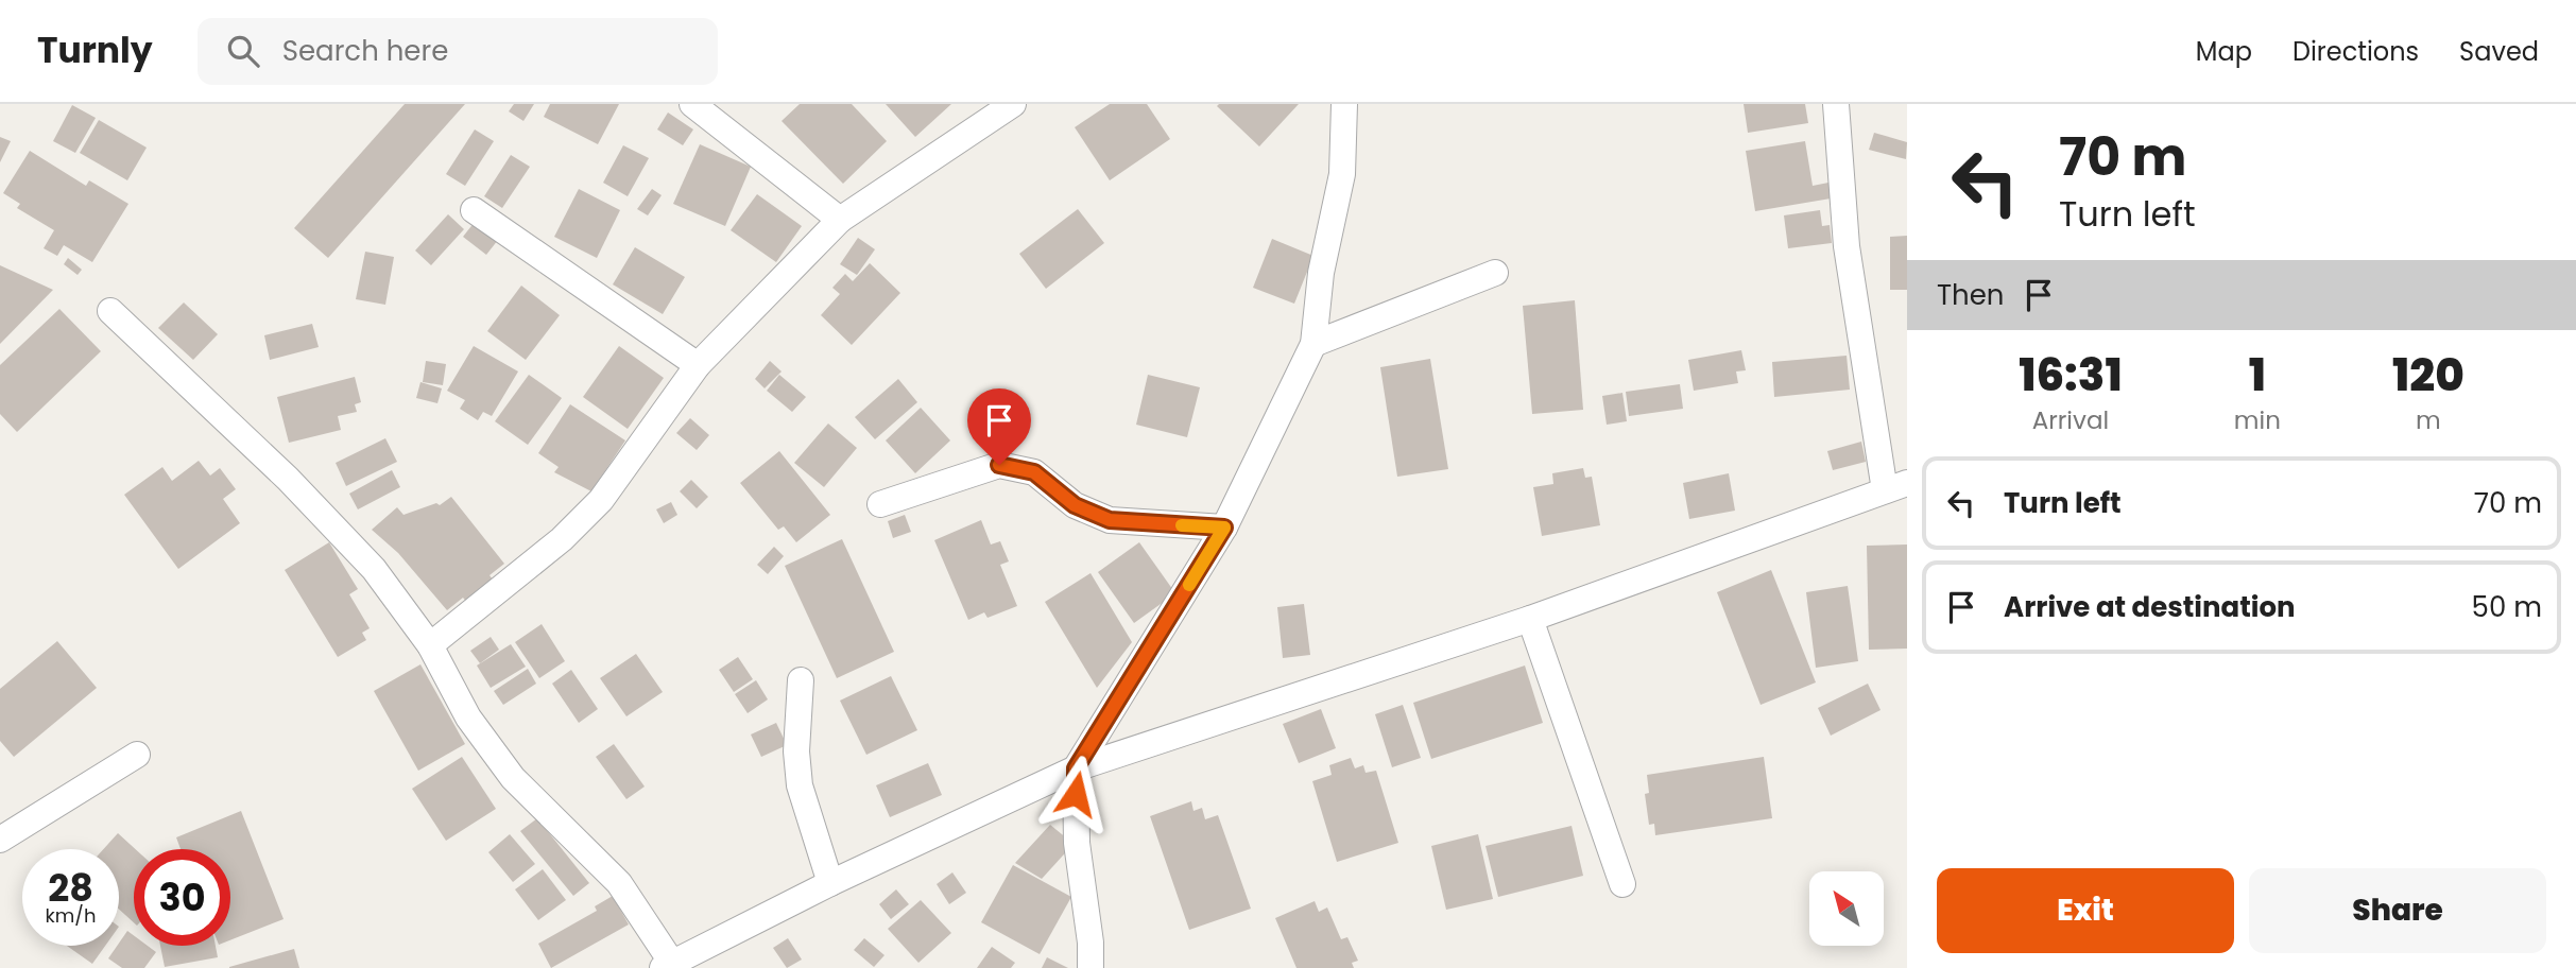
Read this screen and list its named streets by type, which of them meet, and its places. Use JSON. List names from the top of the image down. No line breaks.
{"north":"top left","page":{"header":"Turnly","search":"Search here","nav":["Map","Directions","Saved"],"turn":["70 m","Turn left"],"then":"Then","eta":["16:31","Arrival","1","min","120","m"],"list":[{"name":"Turn left","value":"70 m"},{"name":"Arrive at destination","value":"50 m"}],"speed":"28 km/h","limit":"30","buttons":["Exit","Share"]}}
